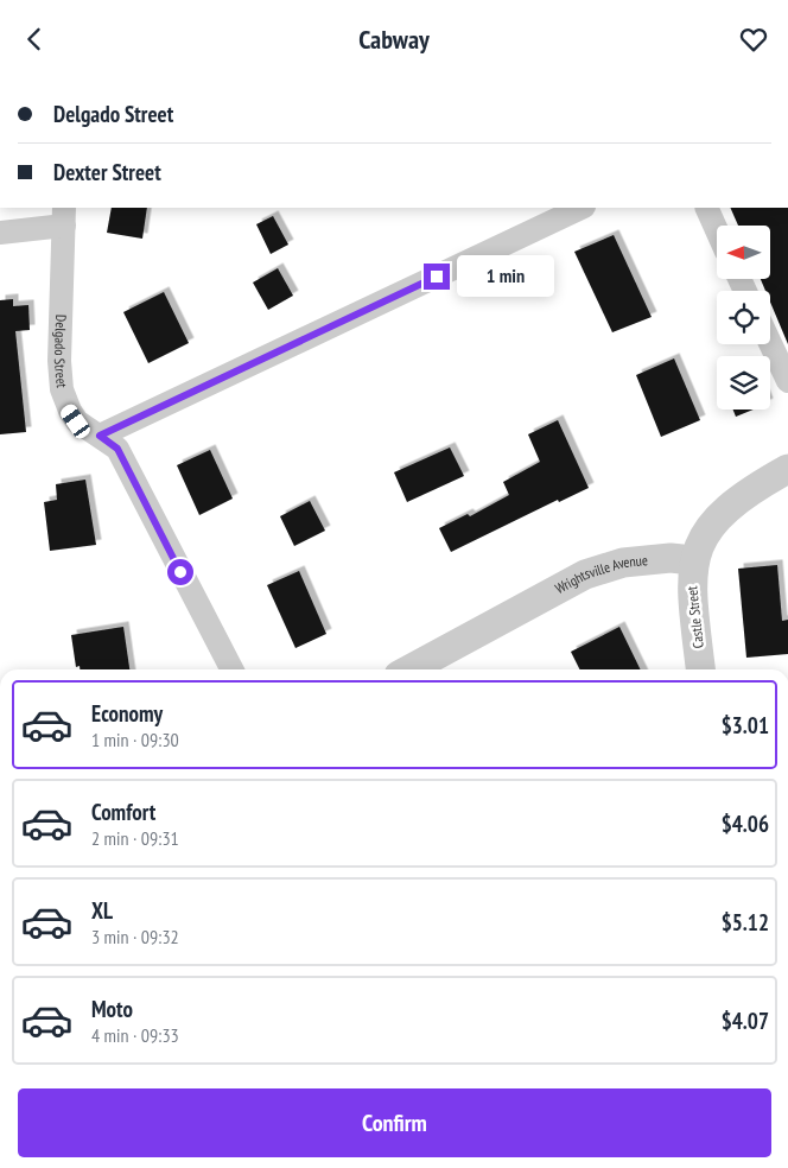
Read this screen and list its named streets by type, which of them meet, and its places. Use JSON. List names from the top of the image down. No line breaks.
{"streets":{"street":["Delgado Street","Wrightsville Avenue","Castle Street"]},"crossings":[["Wrightsville Avenue","Castle Street"]],"north":"left","page":{"header":"Cabway","banner":["Delgado Street","Dexter Street"],"bubble":"1 min","list":[{"name":"Economy","note":"1 min · 09:30","value":"$3.01"},{"name":"Comfort","note":"2 min · 09:31","value":"$4.06"},{"name":"XL","note":"3 min · 09:32","value":"$5.12"},{"name":"Moto","note":"4 min · 09:33","value":"$4.07"}],"buttons":"Confirm"}}
